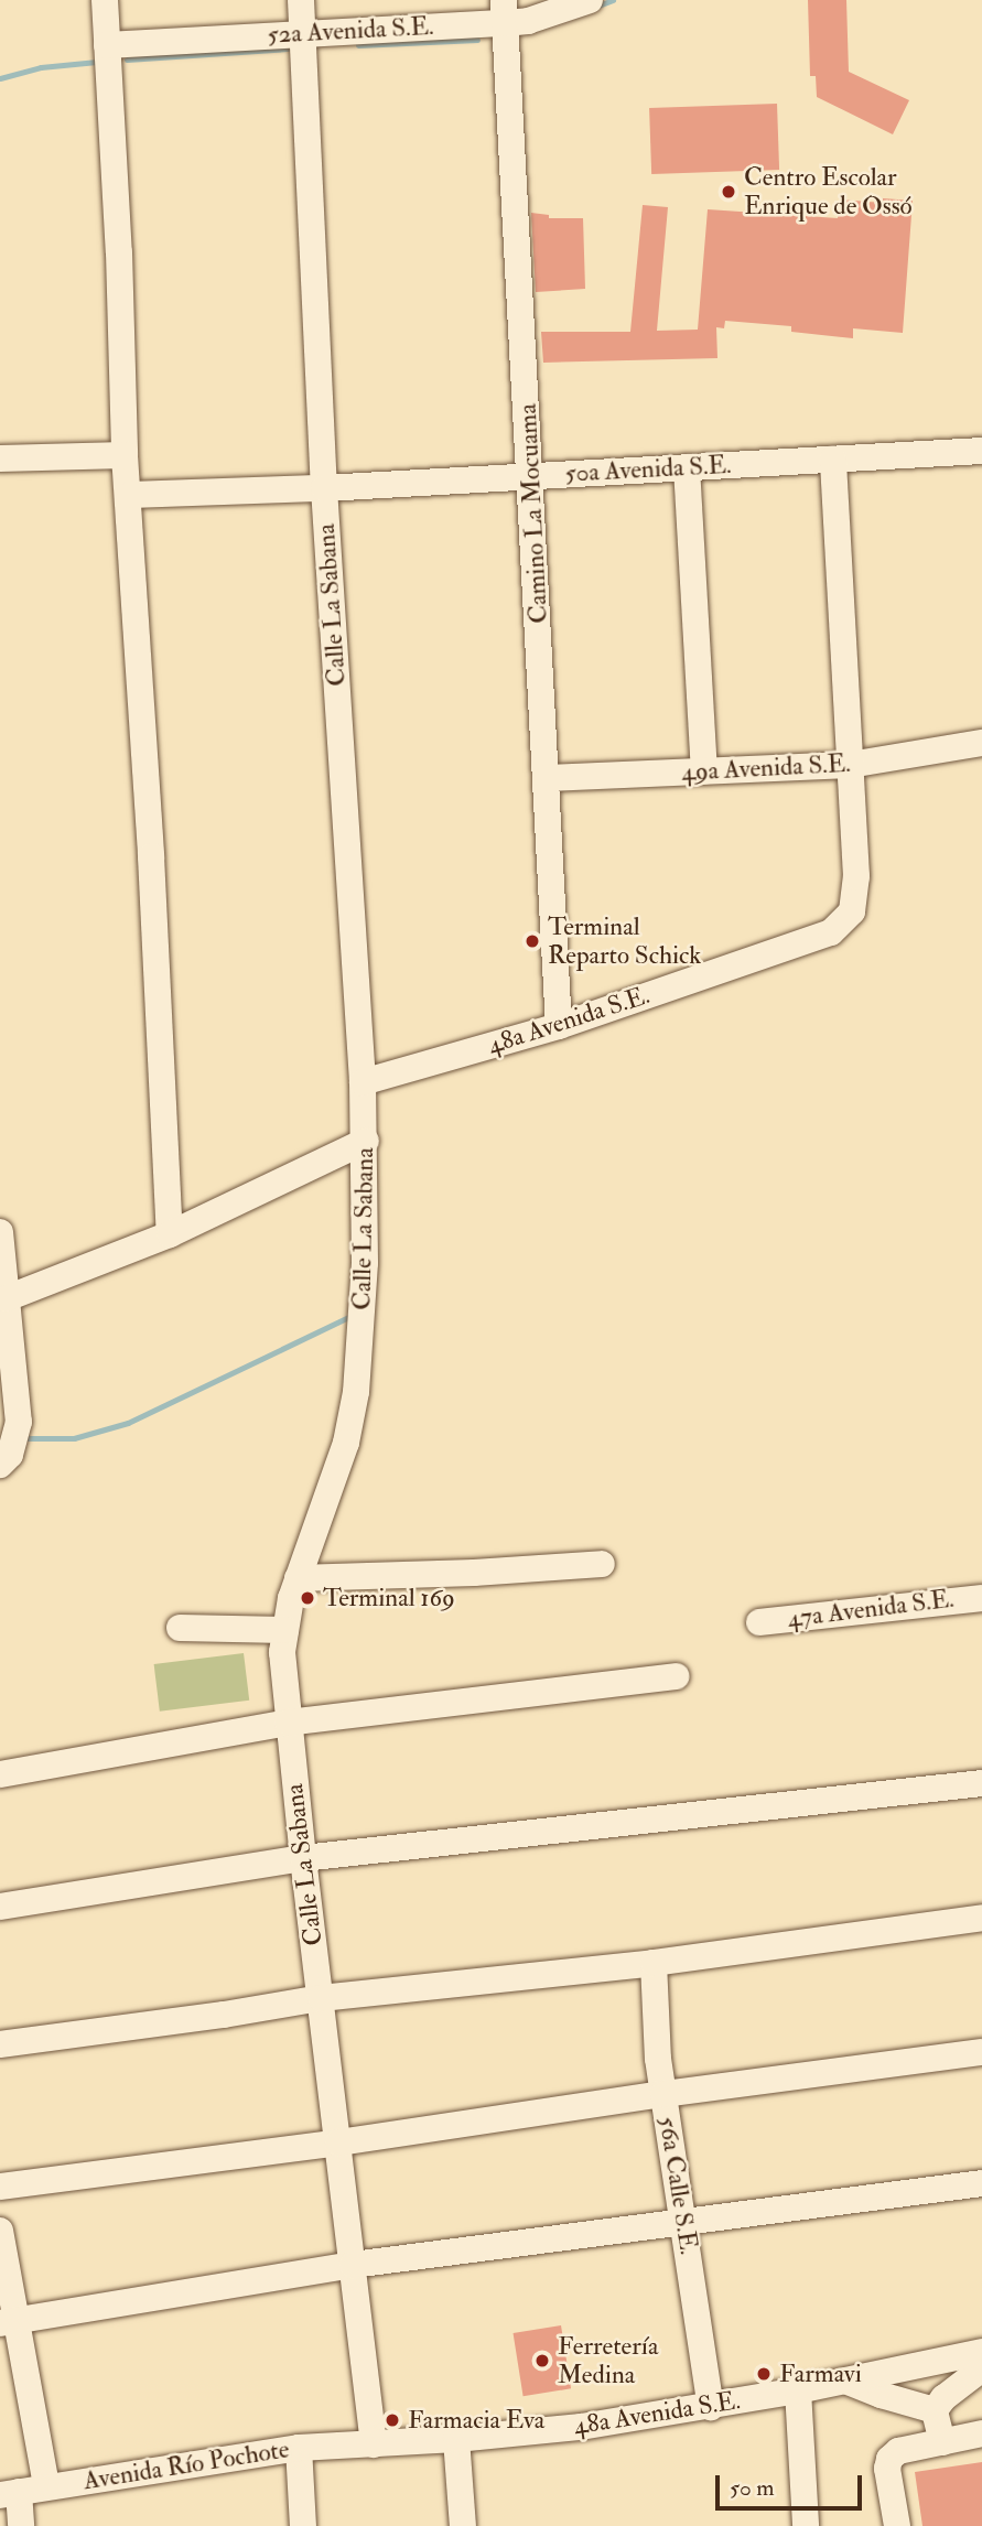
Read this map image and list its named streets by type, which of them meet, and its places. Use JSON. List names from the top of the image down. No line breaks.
{"streets":{"street":["52a Avenida S.E.","50a Avenida S.E.","Camino La Mocuama","Calle La Sabana","49a Avenida S.E.","48a Avenida S.E.","47a Avenida S.E.","56a Calle S.E.","Avenida Río Pochote"]},"crossings":[["52a Avenida S.E.","Camino La Mocuama"],["52a Avenida S.E.","Calle La Sabana"],["50a Avenida S.E.","Camino La Mocuama"],["50a Avenida S.E.","Calle La Sabana"],["Camino La Mocuama","49a Avenida S.E."],["Camino La Mocuama","48a Avenida S.E."],["Calle La Sabana","48a Avenida S.E."],["Calle La Sabana","Avenida Río Pochote"],["49a Avenida S.E.","48a Avenida S.E."],["48a Avenida S.E.","56a Calle S.E."],["48a Avenida S.E.","Avenida Río Pochote"]],"places":["Centro Escolar Enrique de Ossó","Terminal Reparto Schick","Terminal 169","Ferretería Medina","Farmavi","Farmacia Eva"],"scale_bar":"50 m"}
